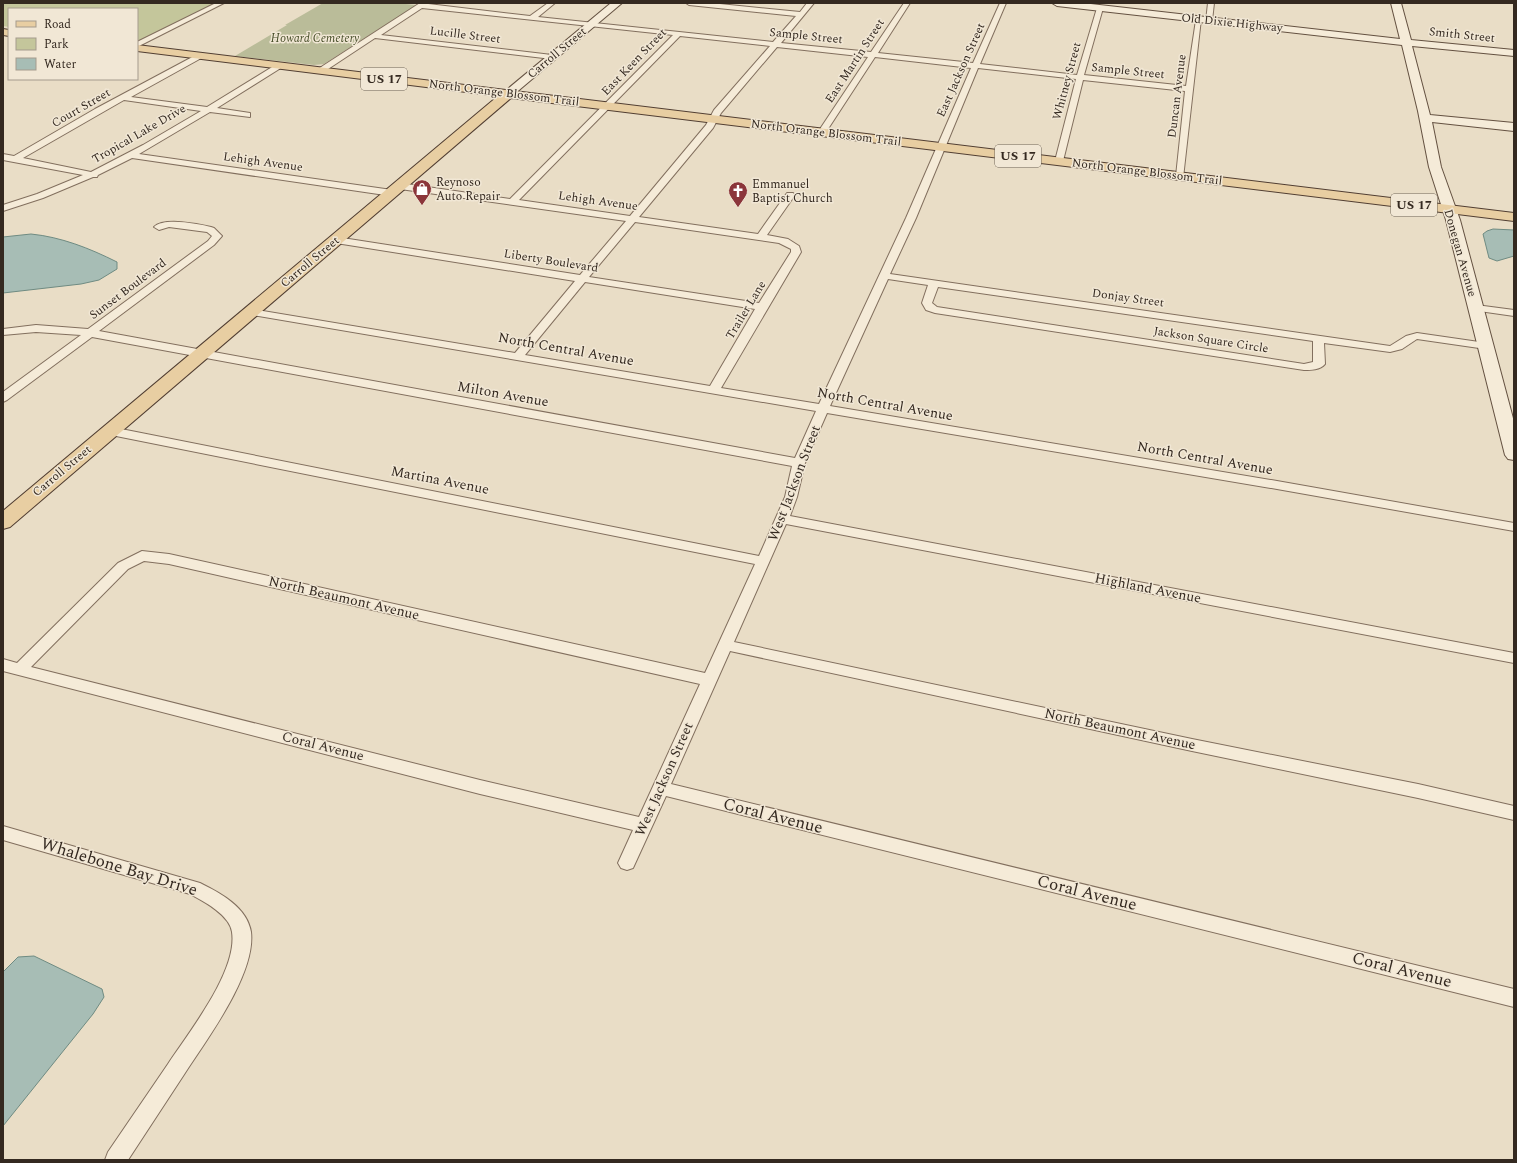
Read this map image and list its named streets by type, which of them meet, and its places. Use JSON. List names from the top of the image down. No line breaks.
{"streets":{"main road":["Carroll Street","US 17","North Orange Blossom Trail"],"street":["Old Dixie Highway","Lucille Street","Smith Street","Sample Street","East Martin Street","East Keen Street","East Jackson Street","Whitney Street","Duncan Avenue","Court Street","Tropical Lake Drive","Lehigh Avenue","Donegan Avenue","Liberty Boulevard","Sunset Boulevard","Donjay Street","Trailer Lane","Jackson Square Circle","North Central Avenue","Milton Avenue","Martina Avenue","West Jackson Street","Highland Avenue","North Beaumont Avenue","Coral Avenue","Whalebone Bay Drive"]},"crossings":[["Old Dixie Highway","Smith Street"],["Old Dixie Highway","Whitney Street"],["Old Dixie Highway","Duncan Avenue"],["Old Dixie Highway","Donegan Avenue"],["Lucille Street","Carroll Street"],["Smith Street","Donegan Avenue"],["Sample Street","Carroll Street"],["Sample Street","East Martin Street"],["Sample Street","East Keen Street"],["Sample Street","East Jackson Street"],["Sample Street","Whitney Street"],["Sample Street","Duncan Avenue"],["Carroll Street","North Orange Blossom Trail"],["Carroll Street","Lehigh Avenue"],["Carroll Street","Liberty Boulevard"],["Carroll Street","North Central Avenue"],["Carroll Street","Milton Avenue"],["Carroll Street","Martina Avenue"],["East Martin Street","North Orange Blossom Trail"],["East Keen Street","North Orange Blossom Trail"],["East Keen Street","Lehigh Avenue"],["East Jackson Street","North Orange Blossom Trail"],["East Jackson Street","West Jackson Street"],["Whitney Street","North Orange Blossom Trail"],["North Orange Blossom Trail","Duncan Avenue"],["North Orange Blossom Trail","Court Street"],["North Orange Blossom Trail","Tropical Lake Drive"],["North Orange Blossom Trail","Donegan Avenue"],["North Orange Blossom Trail","West Jackson Street"],["Tropical Lake Drive","Lehigh Avenue"],["Lehigh Avenue","Trailer Lane"],["Liberty Boulevard","Trailer Lane"],["Donjay Street","Jackson Square Circle"],["Donjay Street","West Jackson Street"],["Trailer Lane","North Central Avenue"],["North Central Avenue","West Jackson Street"],["Milton Avenue","West Jackson Street"],["Martina Avenue","West Jackson Street"],["West Jackson Street","Highland Avenue"],["West Jackson Street","North Beaumont Avenue"],["West Jackson Street","Coral Avenue"],["North Beaumont Avenue","Coral Avenue"]],"parks":["Howard Cemetery"],"places":{"shop":["Reynoso Auto Repair"],"church":["Emmanuel Baptist Church"]},"legend":["Road","Park","Water"]}
